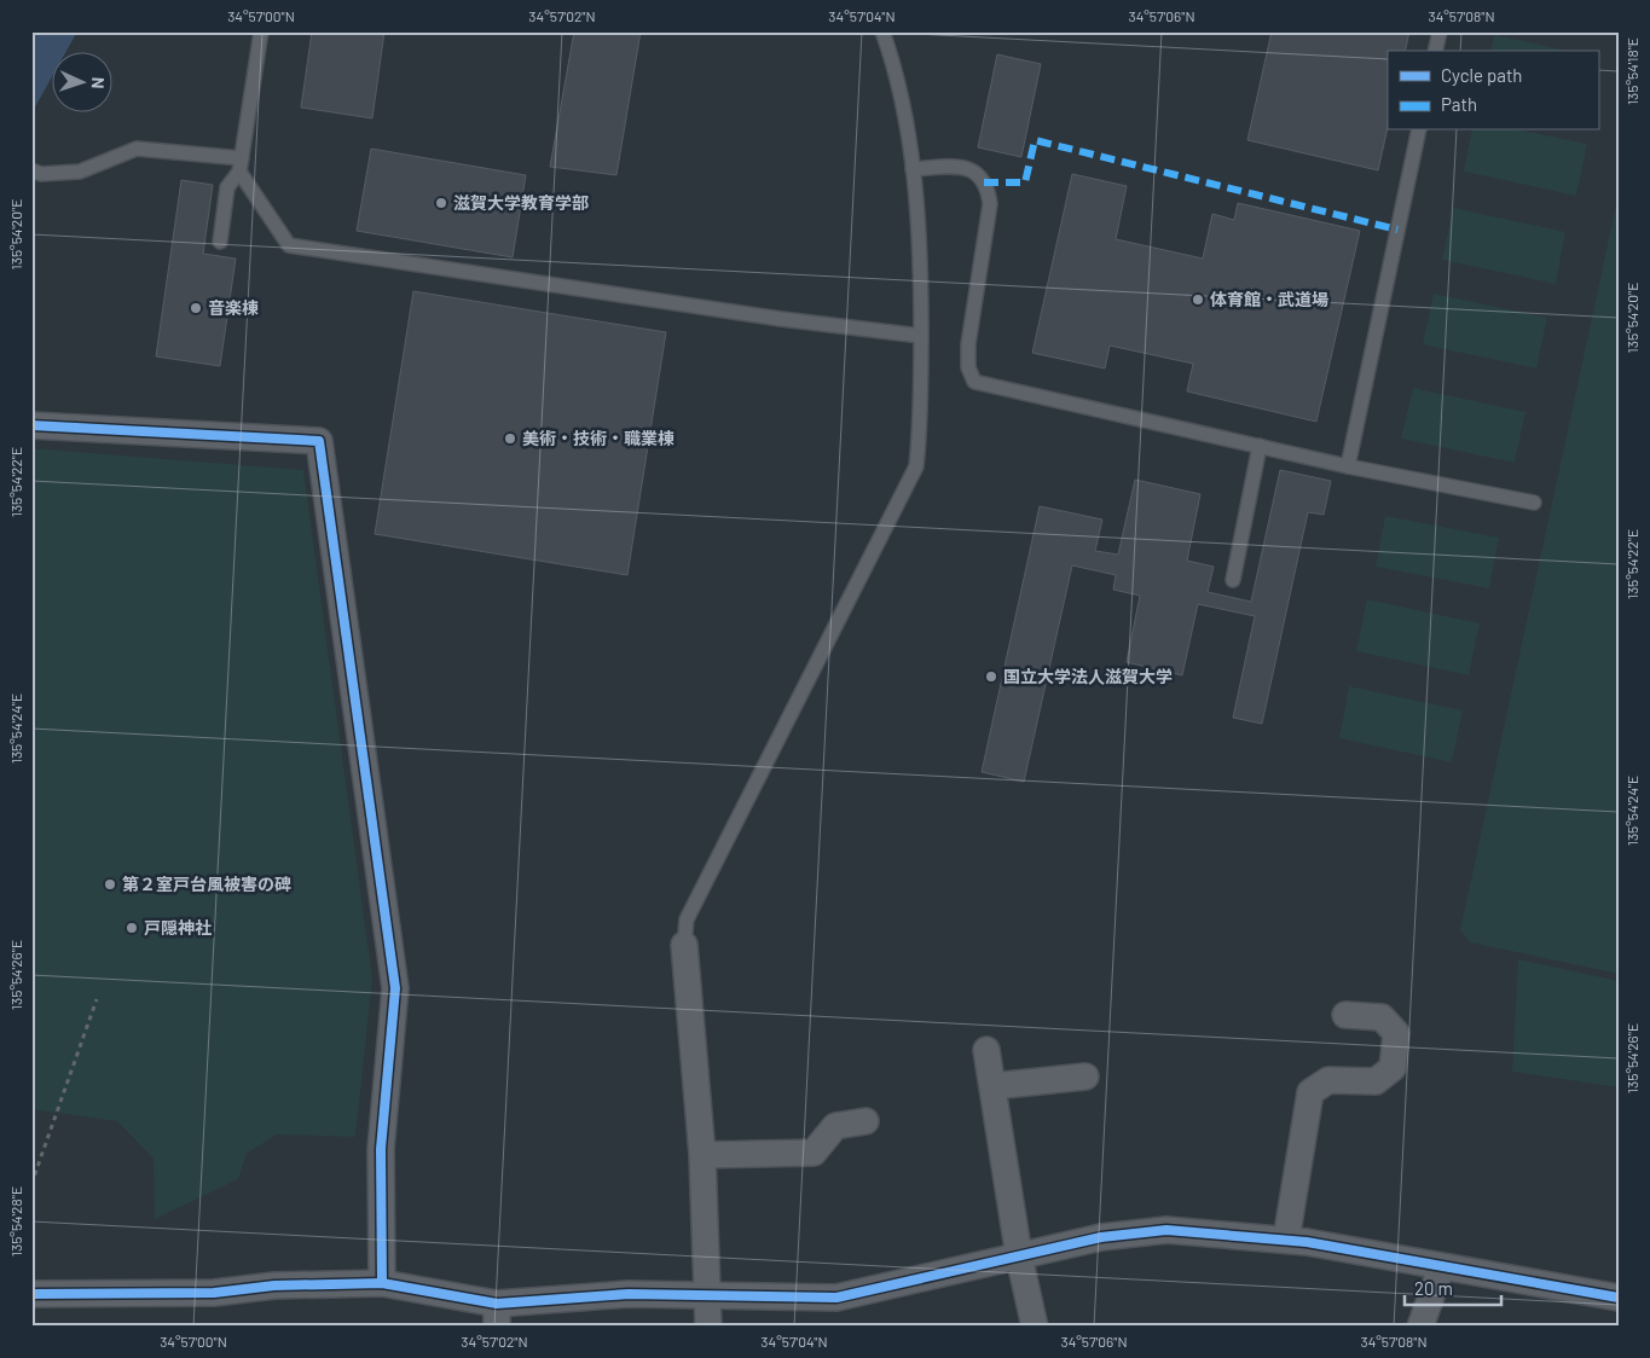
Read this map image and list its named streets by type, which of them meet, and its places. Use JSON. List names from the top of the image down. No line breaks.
{"places":["滋賀大学教育学部","体育館・武道場","音楽棟","美術・技術・職業棟","国立大学法人滋賀大学","第２室戸台風被害の碑","戸隠神社"],"legend":["Cycle path","Path"],"scale_bar":"20 m","north":"right","coordinates":["34°57'00\"N","34°57'02\"N","34°57'04\"N","34°57'06\"N","34°57'08\"N","135°54'18\"E","135°54'20\"E","135°54'22\"E","135°54'24\"E","135°54'26\"E","135°54'28\"E"]}
